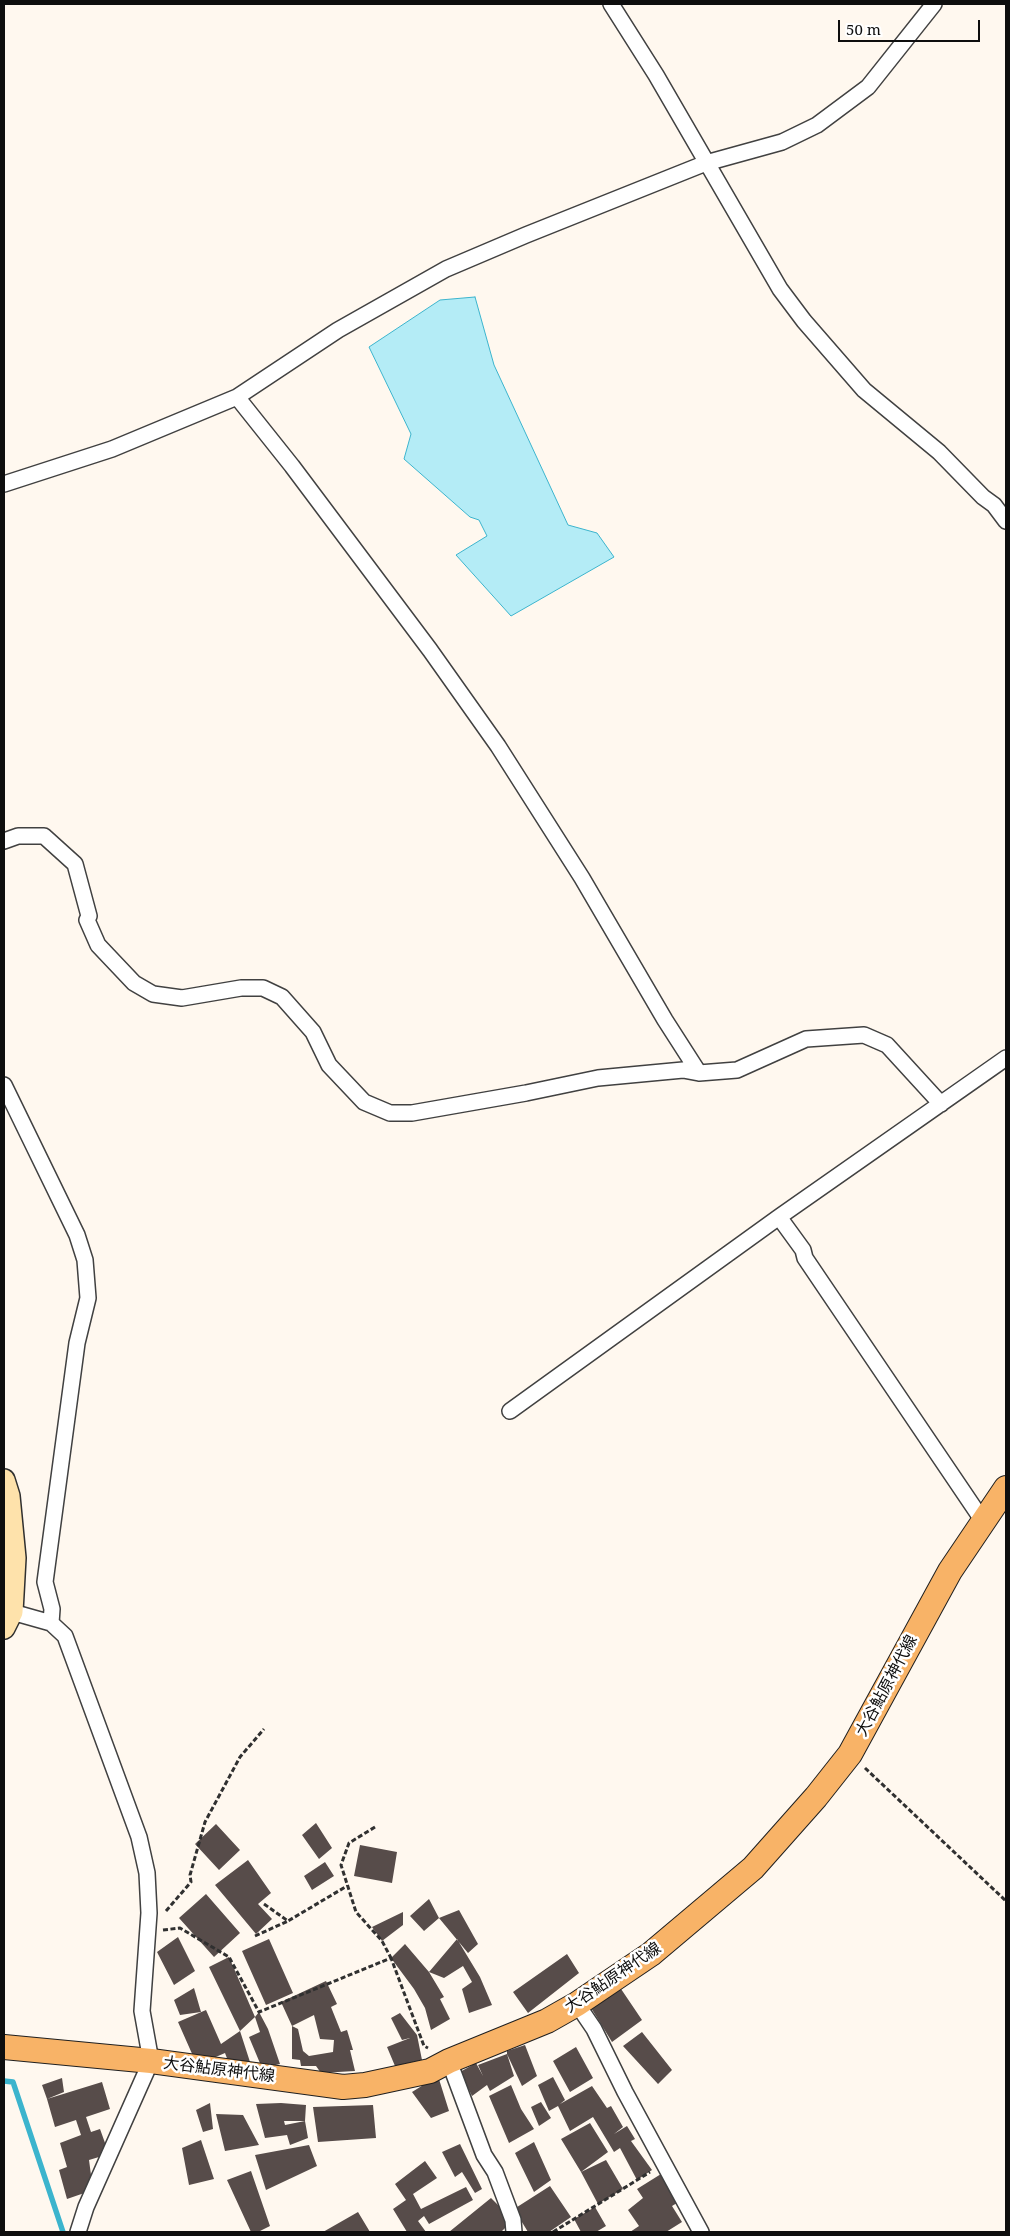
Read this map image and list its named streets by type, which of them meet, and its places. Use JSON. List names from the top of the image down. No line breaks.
{"streets":{"main road":["大谷鮎原神代線"]},"scale_bar":"50 m"}
